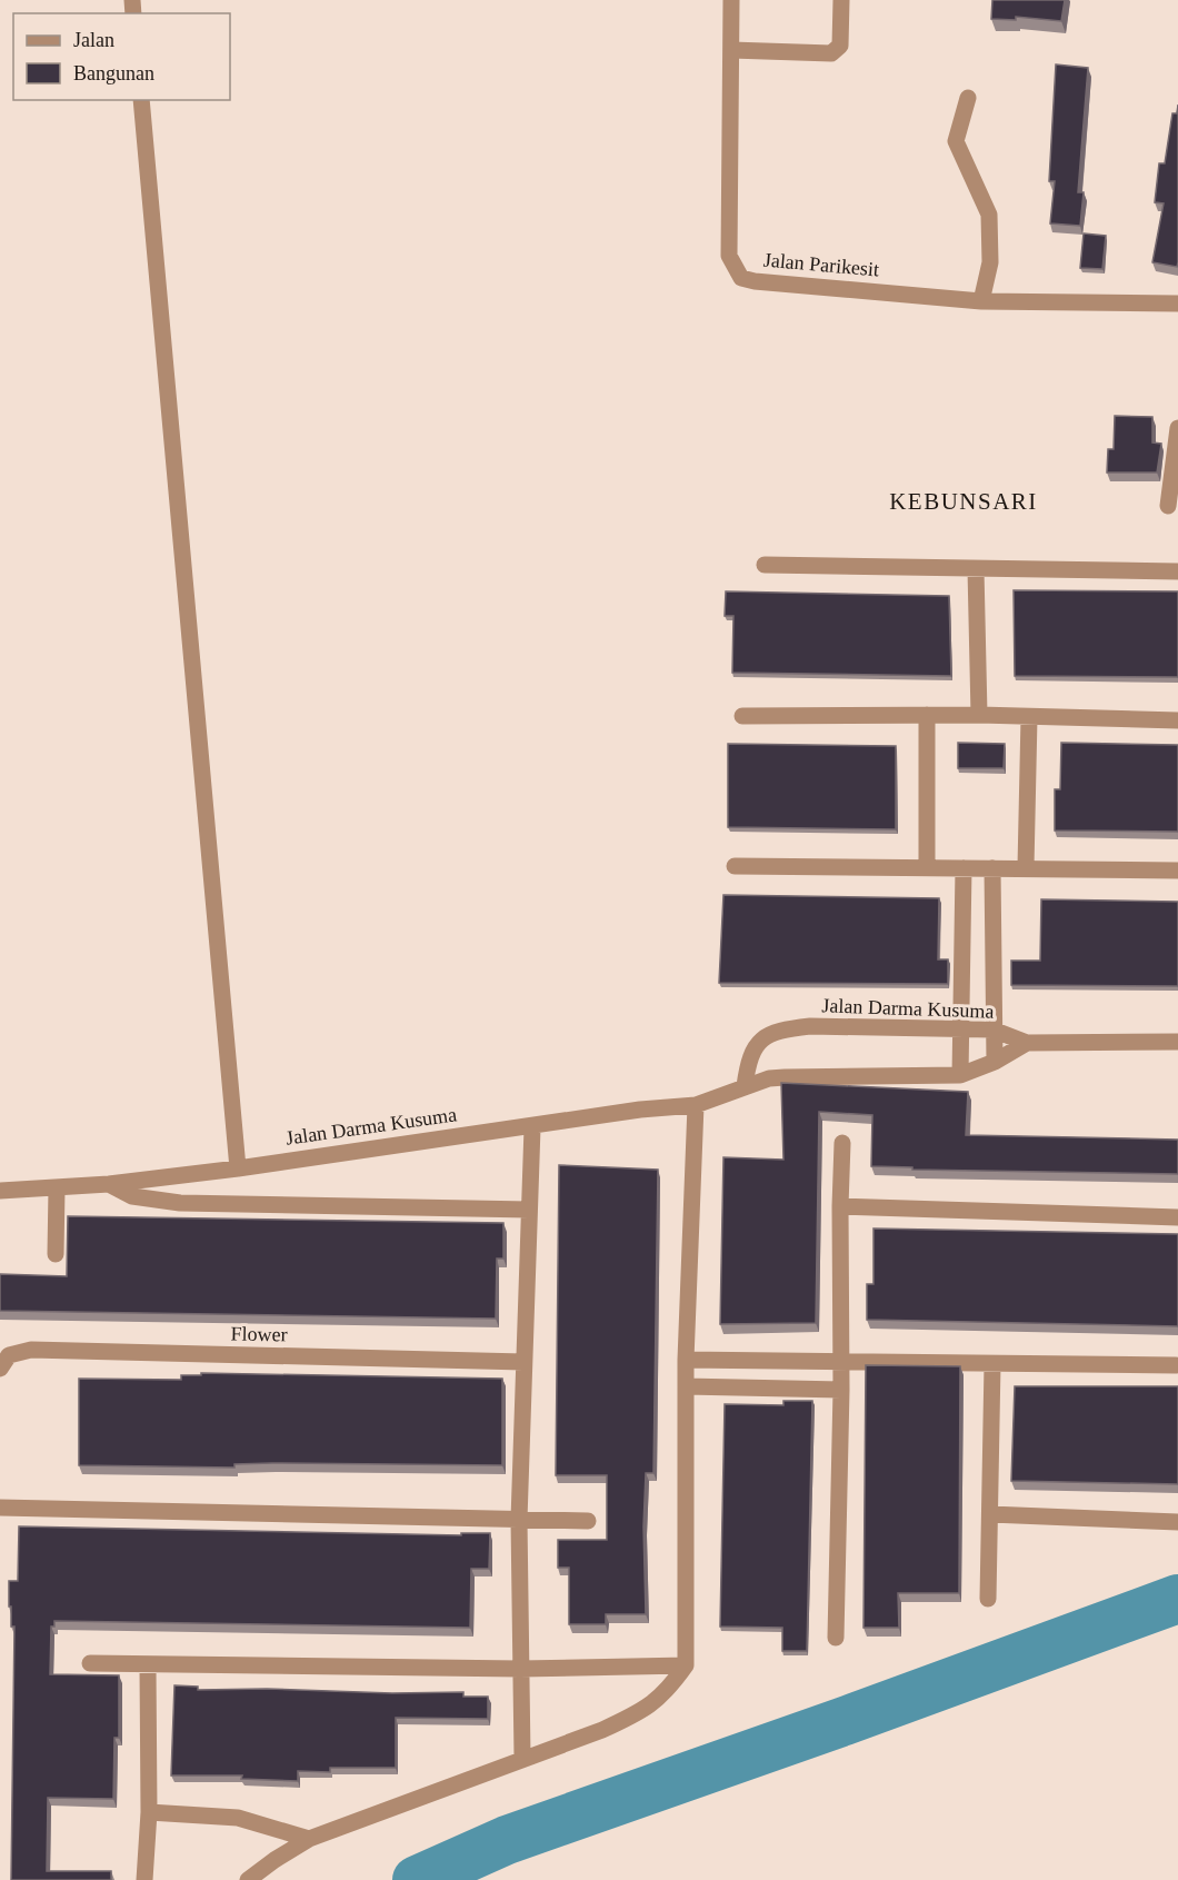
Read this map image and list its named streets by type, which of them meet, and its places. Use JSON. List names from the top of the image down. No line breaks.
{"streets":{"street":["Jalan Parikesit","Jalan Darma Kusuma","Flower"]},"districts":["KEBUNSARI"],"legend":["Jalan","Bangunan"]}
